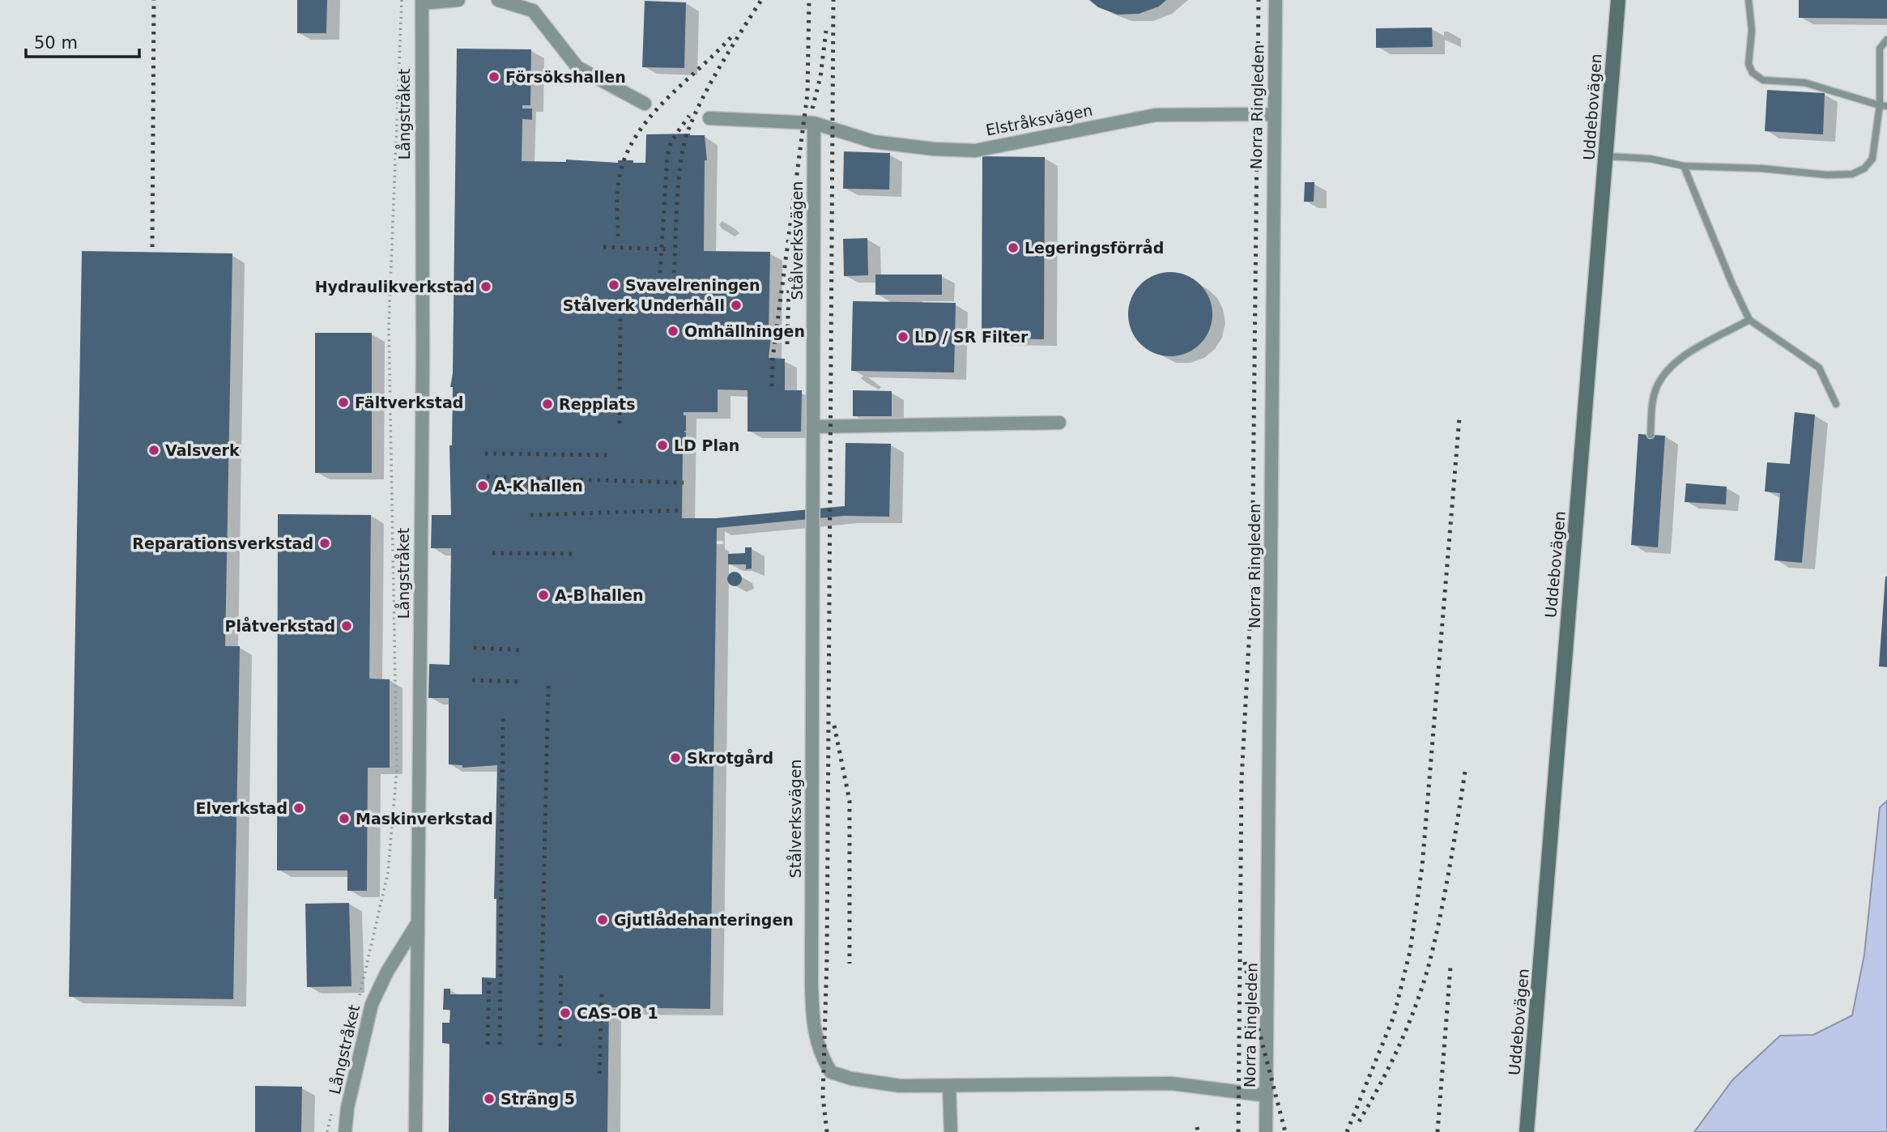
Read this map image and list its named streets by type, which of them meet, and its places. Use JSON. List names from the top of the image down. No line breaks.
{"streets":{"street":["Norra Ringleden","Uddebovägen","Långstråket","Elstråksvägen","Stålverksvägen"]},"crossings":[["Norra Ringleden","Elstråksvägen"],["Norra Ringleden","Stålverksvägen"],["Elstråksvägen","Stålverksvägen"]],"places":["Försökshallen","Legeringsförråd","Svavelreningen","Hydraulikverkstad","Stålverk Underhåll","Omhällningen","LD / SR Filter","Fältverkstad","Repplats","LD Plan","Valsverk","A-K hallen","Reparationsverkstad","A-B hallen","Plåtverkstad","Skrotgård","Elverkstad","Maskinverkstad","Gjutlådehanteringen","CAS-OB 1","Sträng 5"],"scale_bar":"50 m"}
